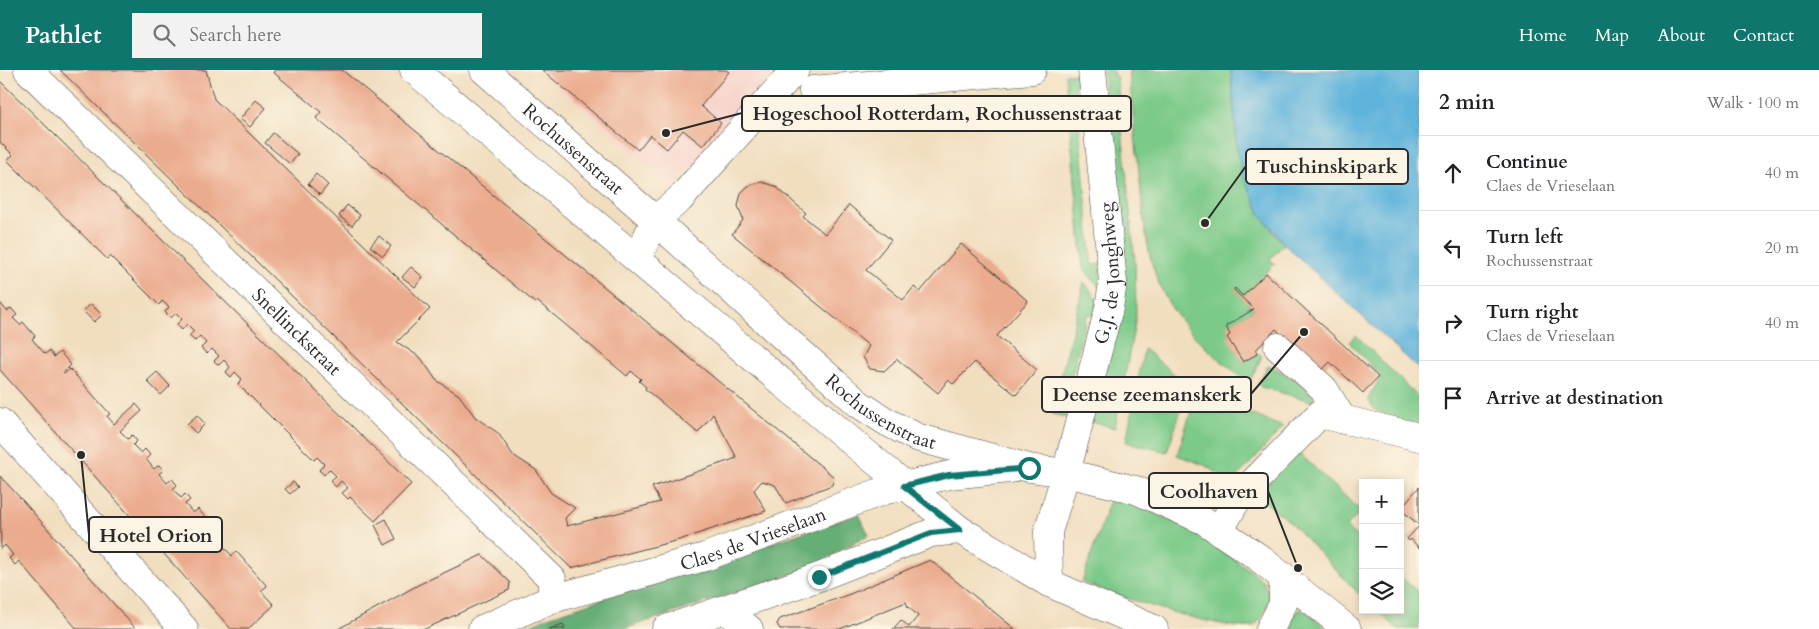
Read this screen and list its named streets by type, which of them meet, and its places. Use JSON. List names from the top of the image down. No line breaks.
{"streets":{"street":["Rochussenstraat","G.J. de Jonghweg","Snellinckstraat","Claes de Vrieselaan"]},"crossings":[["Rochussenstraat","G.J. de Jonghweg"],["Rochussenstraat","Claes de Vrieselaan"],["Snellinckstraat","Claes de Vrieselaan"]],"places":["Hogeschool Rotterdam, Rochussenstraat","Tuschinskipark","Deense zeemanskerk","Hotel Orion","Coolhaven"],"page":{"header":"Pathlet","search":"Search here","nav":["Home","Map","About","Contact"],"heading":["2 min","Walk · 100 m"],"list":[["Continue","Claes de Vrieselaan","40 m"],["Turn left","Rochussenstraat","20 m"],["Turn right","Claes de Vrieselaan","40 m"],"Arrive at destination"],"map_buttons":["+","−"]}}
